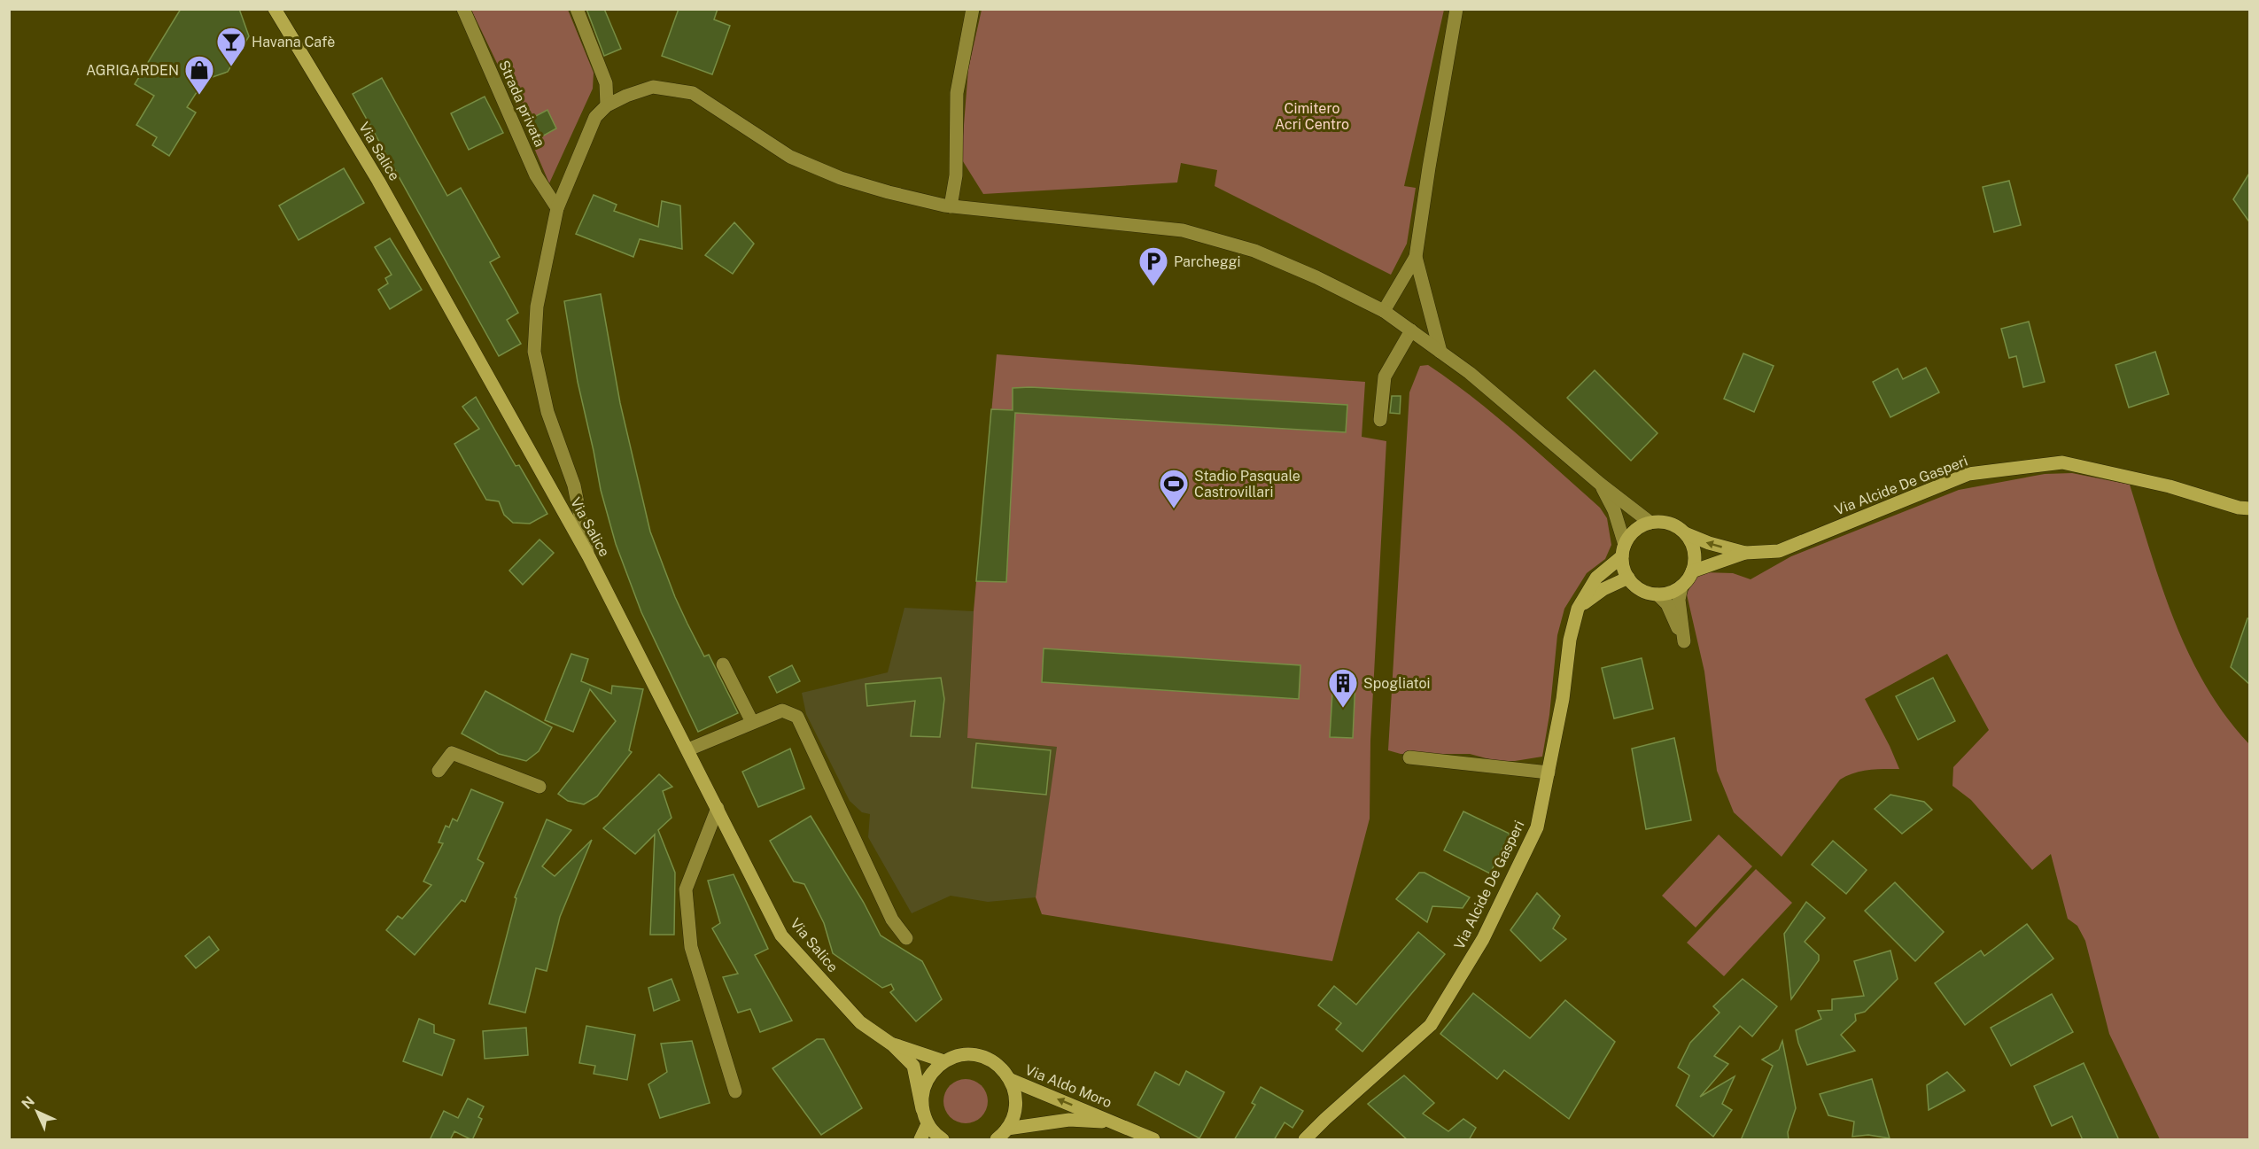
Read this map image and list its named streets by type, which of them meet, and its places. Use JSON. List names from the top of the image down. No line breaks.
{"streets":{"main road":["Via Salice","Via Alcide De Gasperi","Via Aldo Moro"],"street":["Strada privata"]},"one_way":["Via Aldo Moro"],"parks":["Cimitero Acri Centro"],"places":{"bar":["Havana Cafè"],"shop":["AGRIGARDEN"],"parking":["Parcheggi"],"sports":["Stadio Pasquale Castrovillari"],"building":["Spogliatoi"]},"north":"top left"}
